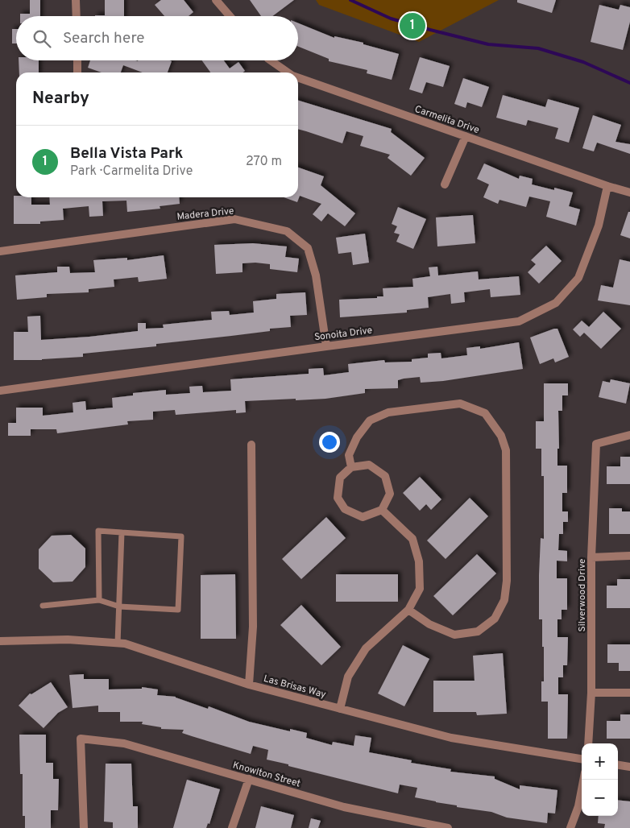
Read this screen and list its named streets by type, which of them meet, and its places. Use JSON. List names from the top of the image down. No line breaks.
{"streets":{"street":["Carmelita Drive","Madera Drive","Sonoita Drive","Silverwood Drive","Las Brisas Way","Knowlton Street"]},"crossings":[["Carmelita Drive","Sonoita Drive"],["Madera Drive","Sonoita Drive"]],"page":{"pins":"1","search":"Search here","heading":"Nearby","list":[{"mark":"1","name":"Bella Vista Park","note":"Park · Carmelita Drive","value":"270 m"}],"map_buttons":["+","−"]}}
